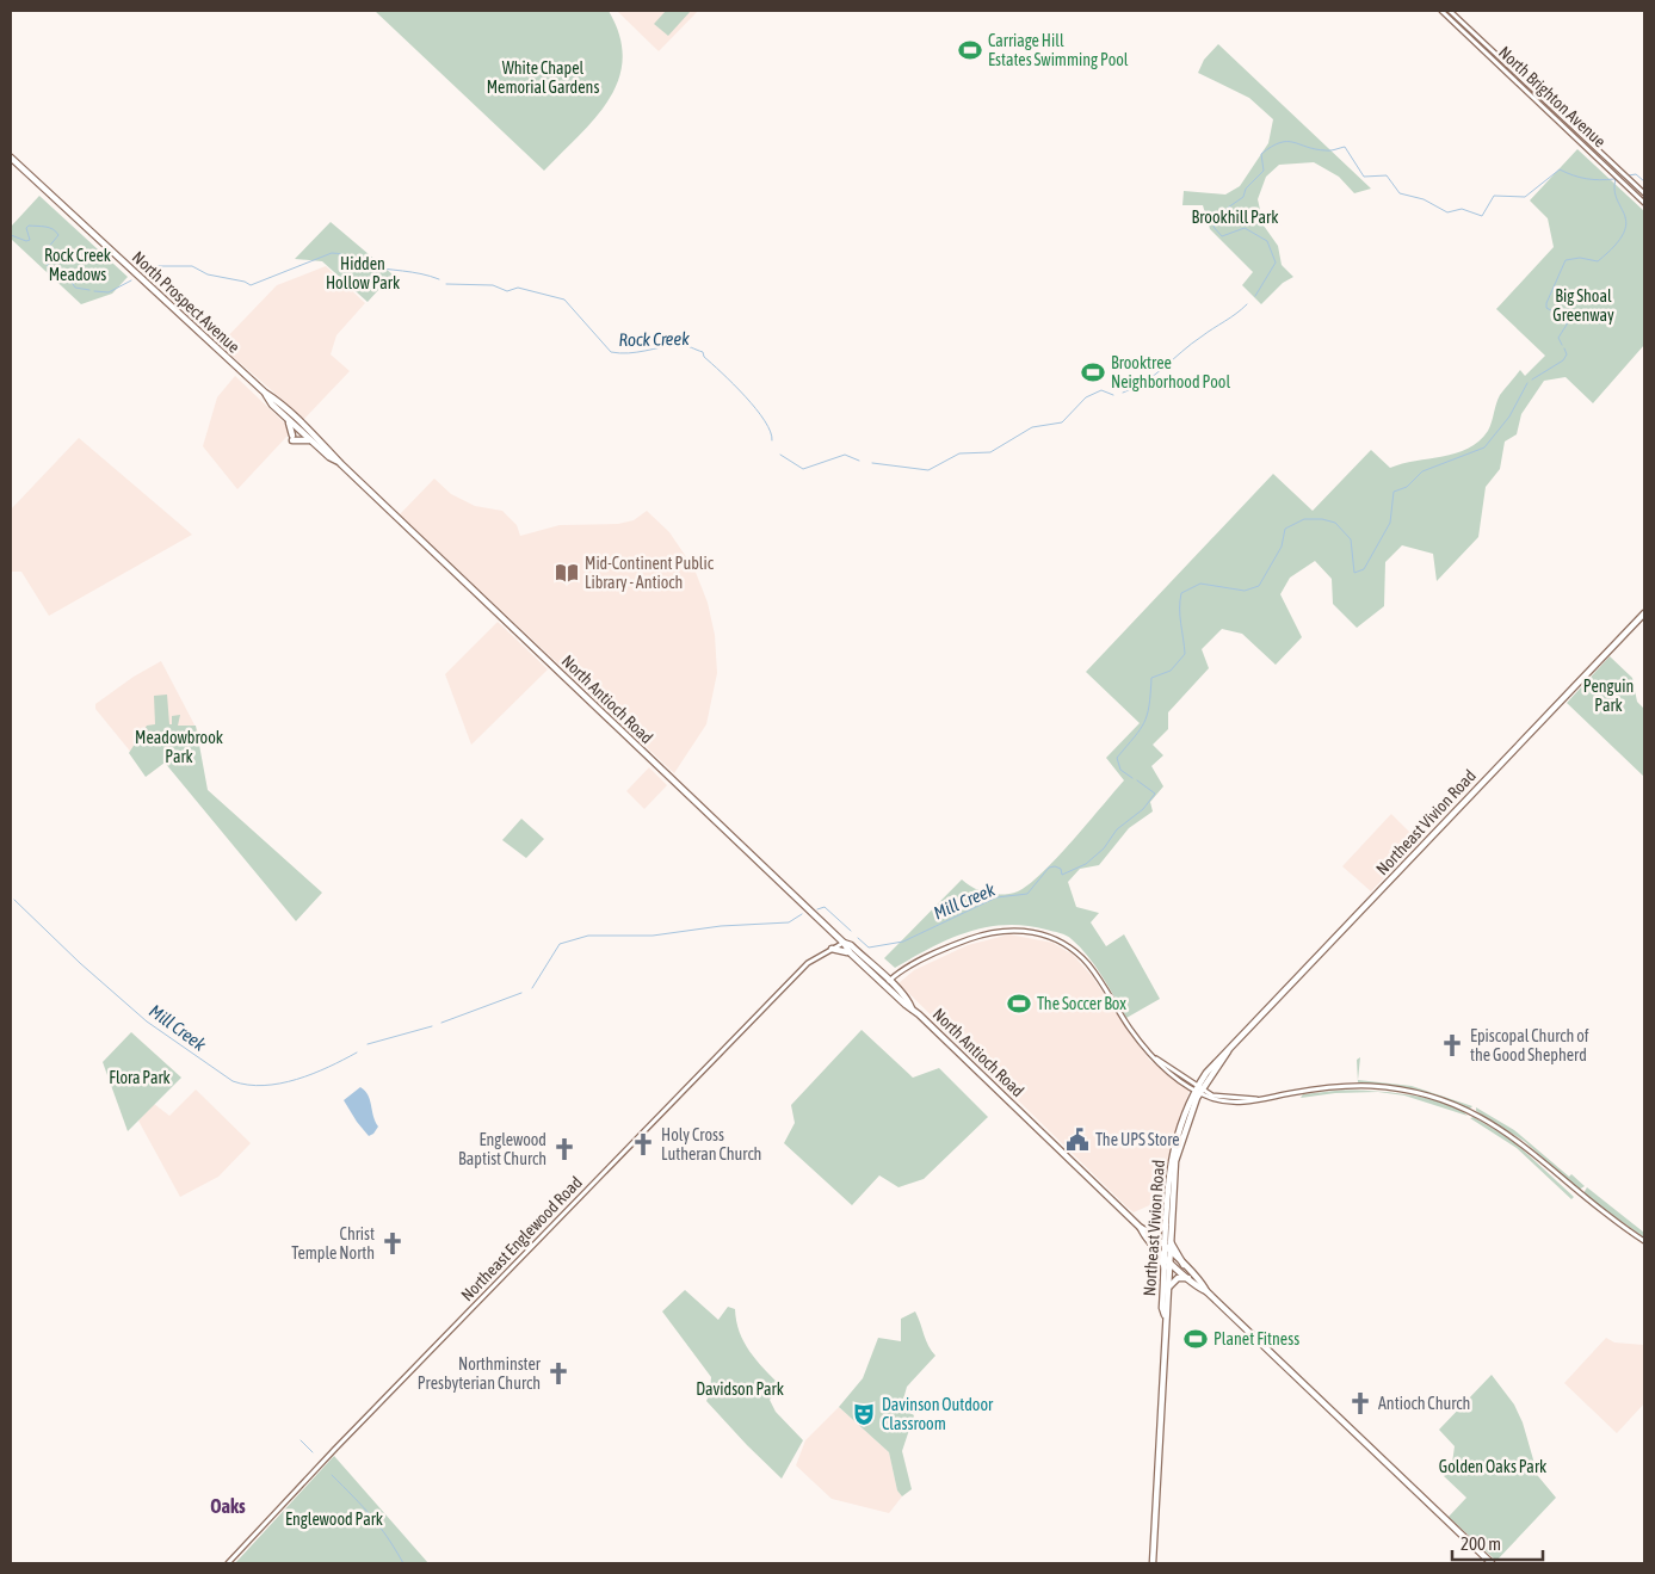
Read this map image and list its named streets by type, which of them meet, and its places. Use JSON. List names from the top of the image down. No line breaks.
{"streets":{"main road":["North Brighton Avenue","North Prospect Avenue","North Antioch Road","Northeast Vivion Road","Northeast Englewood Road"]},"crossings":[["North Antioch Road","Northeast Englewood Road"]],"districts":["Oaks"],"water":["Rock Creek","Mill Creek"],"parks":["White Chapel Memorial Gardens","Brookhill Park","Rock Creek Meadows","Hidden Hollow Park","Big Shoal Greenway","Penguin Park","Meadowbrook Park","Flora Park","Davidson Park","Golden Oaks Park","Englewood Park"],"places":{"sports":["Carriage Hill Estates Swimming Pool","Brooktree Neighborhood Pool","The Soccer Box","Planet Fitness"],"library":["Mid-Continent Public Library - Antioch"],"church":["Episcopal Church of the Good Shepherd","Holy Cross Lutheran Church","Englewood Baptist Church","Christ Temple North","Northminster Presbyterian Church","Antioch Church"],"public building":["The UPS Store"],"theatre":["Davinson Outdoor Classroom"]},"scale_bar":"200 m"}
